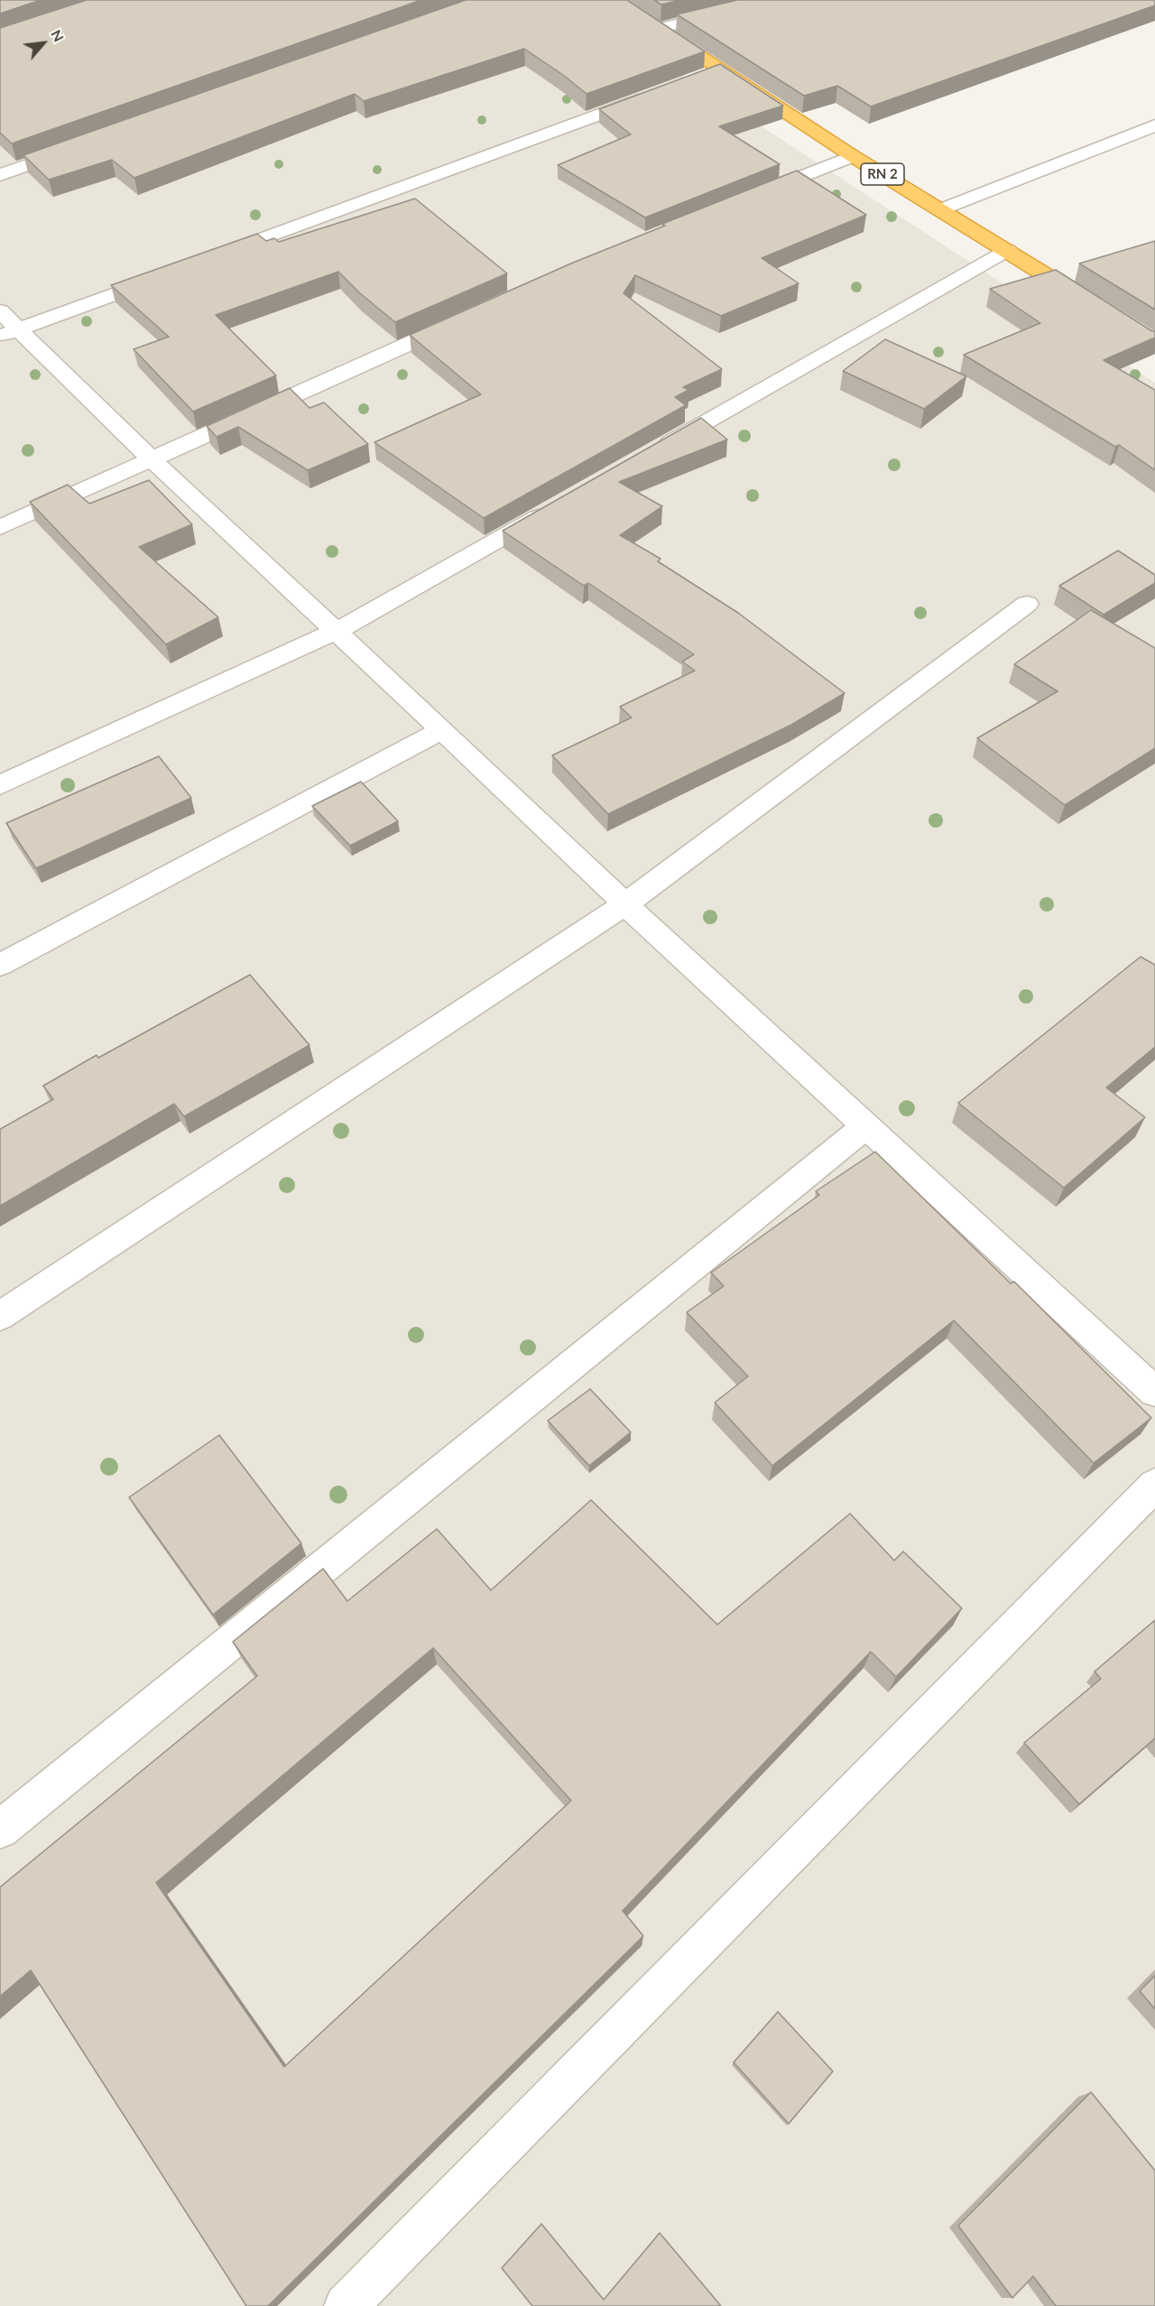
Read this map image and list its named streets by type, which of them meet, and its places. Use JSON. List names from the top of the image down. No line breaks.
{"streets":{"highway":["RN 2"]},"north":"top right"}
